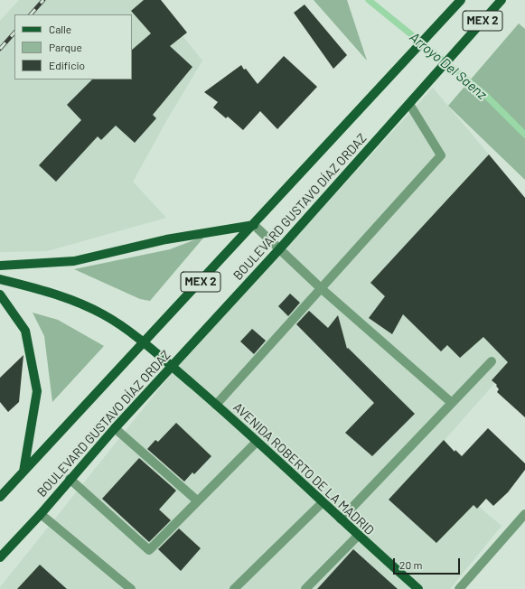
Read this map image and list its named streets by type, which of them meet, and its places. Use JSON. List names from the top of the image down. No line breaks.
{"streets":{"main road":["MEX 2","BOULEVARD GUSTAVO DÍAZ ORDAZ","AVENIDA ROBERTO DE LA MADRID"]},"crossings":[["BOULEVARD GUSTAVO DÍAZ ORDAZ","AVENIDA ROBERTO DE LA MADRID"]],"water":["Arroyo Del Saenz"],"legend":["Calle","Parque","Edificio"],"scale_bar":"20 m"}
